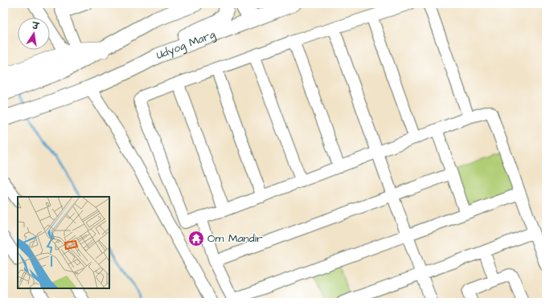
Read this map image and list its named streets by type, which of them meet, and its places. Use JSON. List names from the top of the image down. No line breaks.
{"streets":{"main road":["Udyog Marg"]},"places":{"temple":["Om Mandir"]},"north":"top"}
